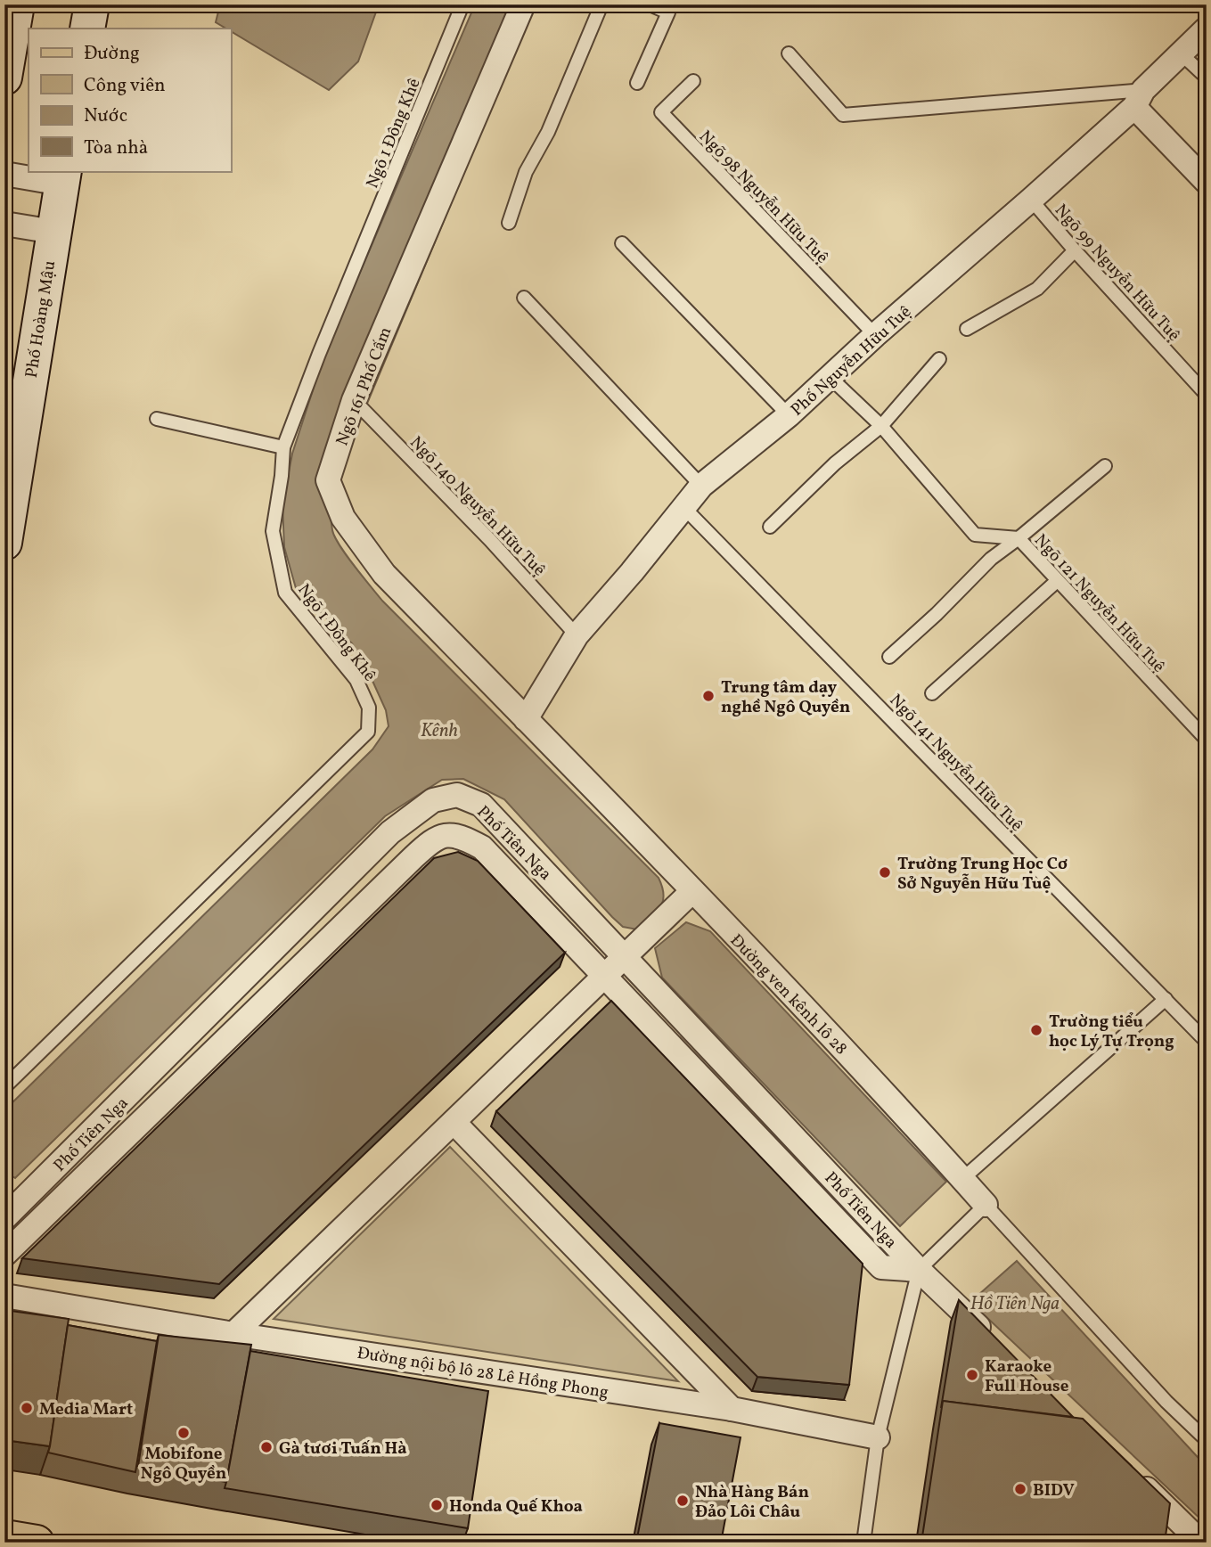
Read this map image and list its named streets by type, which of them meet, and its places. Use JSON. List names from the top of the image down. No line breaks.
{"streets":{"street":["Phố Hoàng Mậu","Phố Nguyễn Hữu Tuệ","Ngõ 161 Phố Cấm","Phố Tiên Nga","Đường ven kênh lô 28","Đường nội bộ lô 28 Lê Hồng Phong"],"lane":["Ngõ 1 Đông Khê","Ngõ 98 Nguyễn Hữu Tuệ","Ngõ 99 Nguyễn Hữu Tuệ","Ngõ 140 Nguyễn Hữu Tuệ","Ngõ 121 Nguyễn Hữu Tuệ","Ngõ 141 Nguyễn Hữu Tuệ"]},"crossings":[["Ngõ 98 Nguyễn Hữu Tuệ","Phố Nguyễn Hữu Tuệ"],["Ngõ 99 Nguyễn Hữu Tuệ","Phố Nguyễn Hữu Tuệ"],["Phố Nguyễn Hữu Tuệ","Ngõ 161 Phố Cấm"],["Phố Nguyễn Hữu Tuệ","Ngõ 140 Nguyễn Hữu Tuệ"],["Phố Nguyễn Hữu Tuệ","Ngõ 121 Nguyễn Hữu Tuệ"],["Phố Nguyễn Hữu Tuệ","Ngõ 141 Nguyễn Hữu Tuệ"],["Phố Nguyễn Hữu Tuệ","Đường ven kênh lô 28"],["Ngõ 161 Phố Cấm","Ngõ 140 Nguyễn Hữu Tuệ"],["Ngõ 161 Phố Cấm","Đường ven kênh lô 28"]],"water":["Kênh","Hồ Tiên Nga"],"places":["Trung tâm dạy nghề Ngô Quyền","Trường Trung Học Cơ Sở Nguyễn Hữu Tuệ","Trường tiểu học Lý Tự Trọng","Karaoke Full House","Media Mart","Mobifone Ngô Quyền","Gà tươi Tuấn Hà","BIDV","Nhà Hàng Bán Đảo Lôi Châu","Honda Quế Khoa"],"legend":["Đường","Công viên","Nước","Tòa nhà"]}
